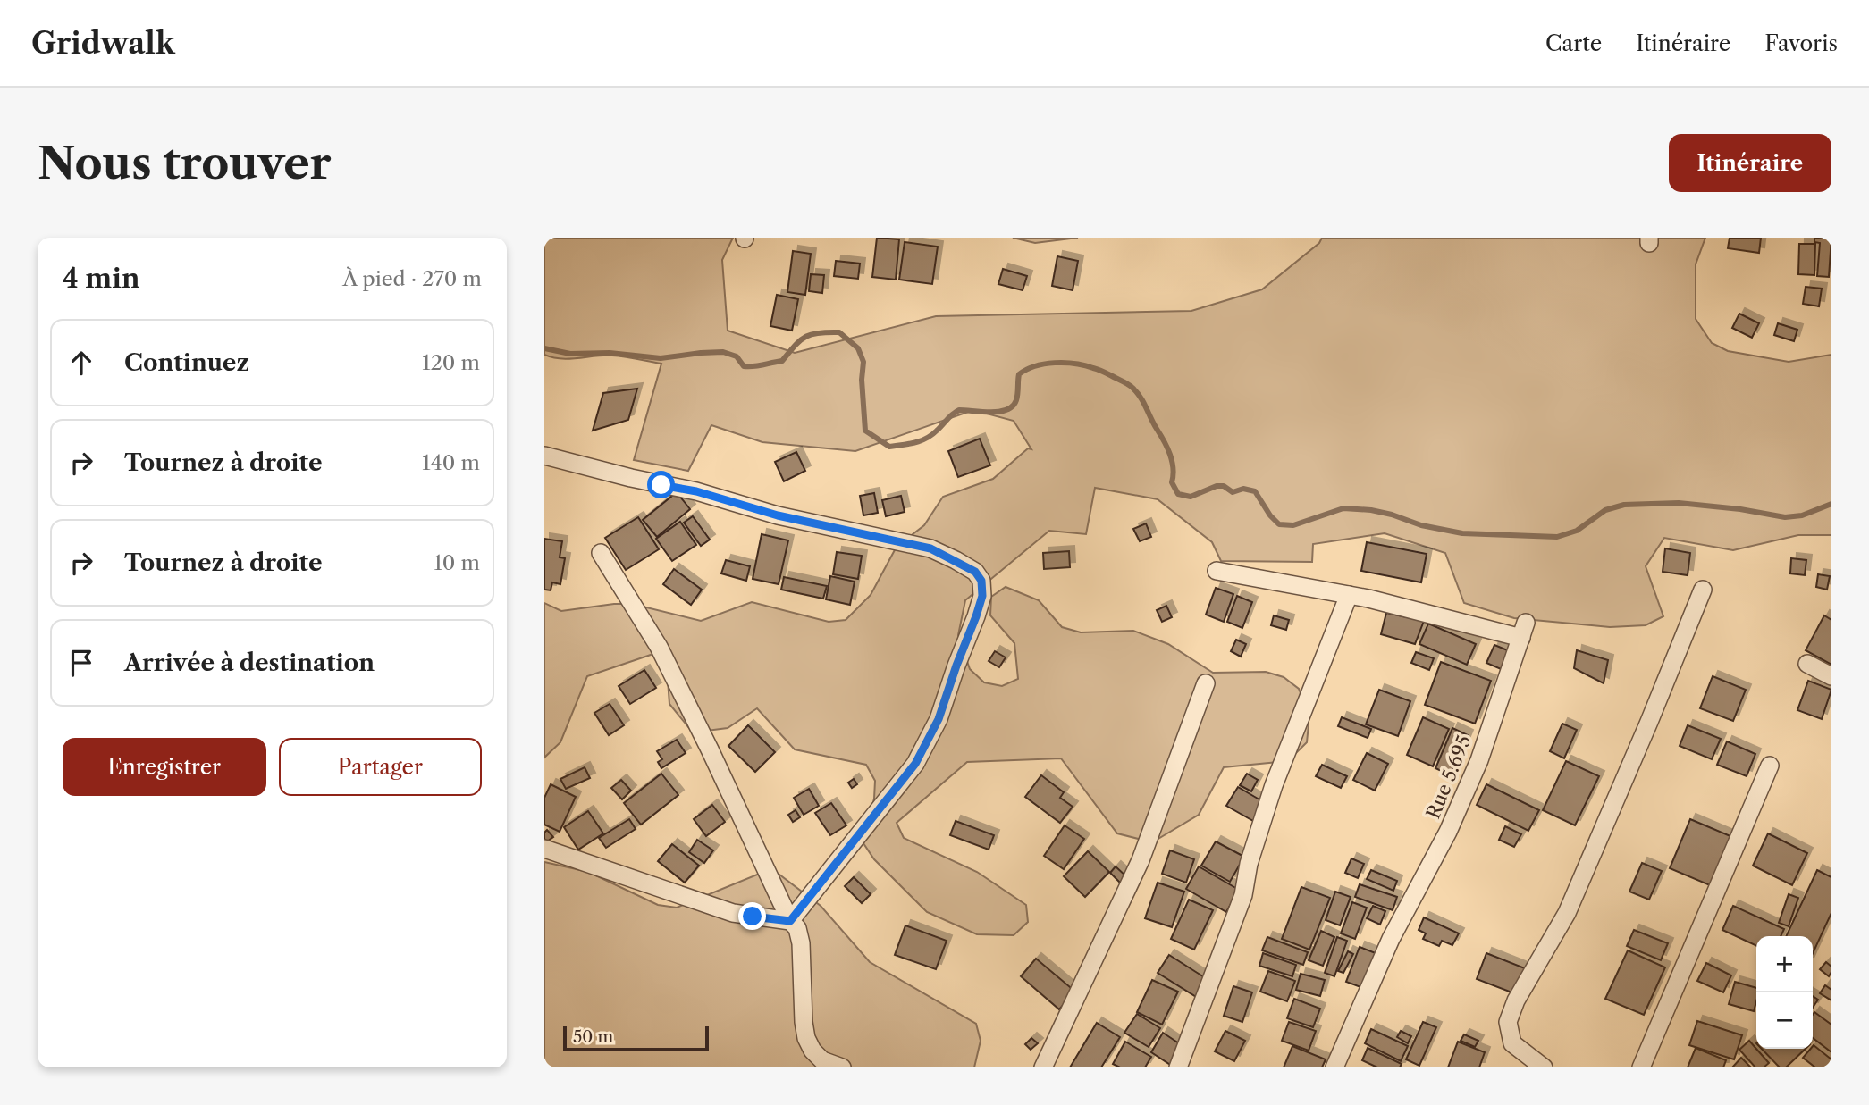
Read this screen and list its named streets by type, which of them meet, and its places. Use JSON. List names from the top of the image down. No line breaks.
{"streets":{"street":["Rue 5.695"]},"scale_bar":"50 m","page":{"header":"Gridwalk","nav":["Carte","Itinéraire","Favoris"],"buttons":["Itinéraire",["Enregistrer","Partager"]],"title":"Nous trouver","heading":["4 min","À pied · 270 m"],"list":[["Continuez","120 m"],["Tournez à droite","140 m"],["Tournez à droite","10 m"],"Arrivée à destination"],"map_buttons":["+","−"],"scale":"50 m"}}
